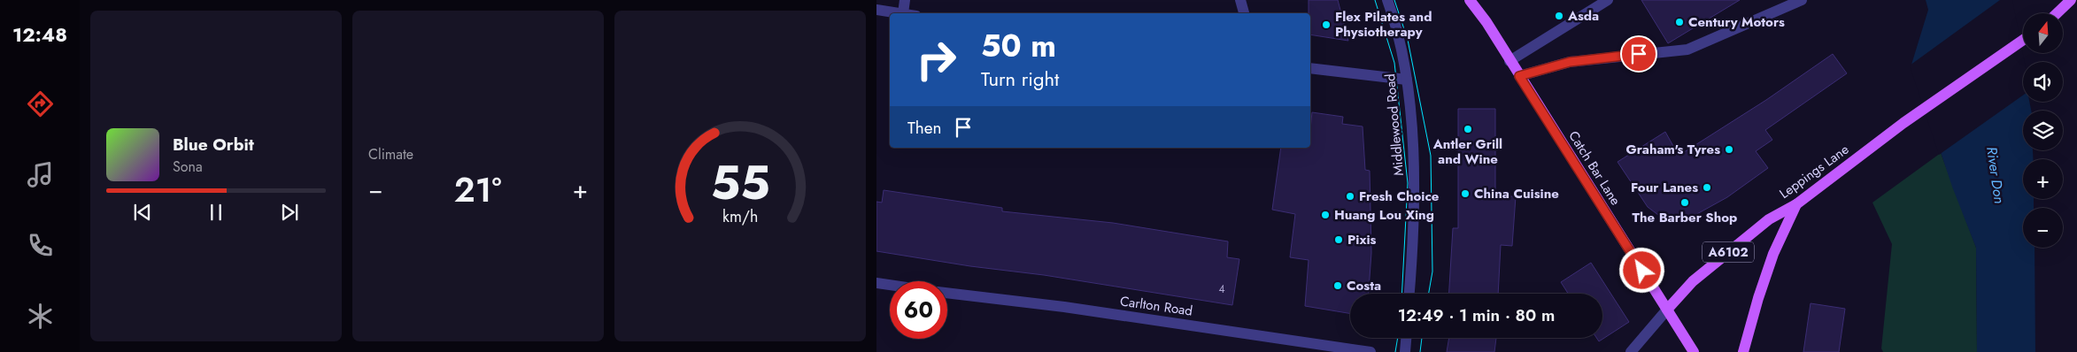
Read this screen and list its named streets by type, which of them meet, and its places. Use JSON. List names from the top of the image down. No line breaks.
{"streets":{"main road":["Catch Bar Lane","Leppings Lane","A6102"],"street":["Middlewood Road","Carlton Road"]},"crossings":[["Catch Bar Lane","Leppings Lane"],["Leppings Lane","A6102"]],"water":["River Don"],"places":["Asda","Century Motors","Flex Pilates and Physiotherapy","Antler Grill and Wine","Graham's Tyres","Four Lanes","China Cuisine","Fresh Choice","The Barber Shop","Huang Lou Xing","Pixis","Costa"],"house_numbers":["4"],"north":"top","page":{"tabs":"12:48","tile":"Climate","map_buttons":["+","−"],"turn":["50 m","Turn right"],"then":"Then","song":["Blue Orbit","Sona"],"heat":["−","21°","+"],"limit":"60","trip":"12:49 · 1 min · 80 m","gauge":["55","km/h"]}}
